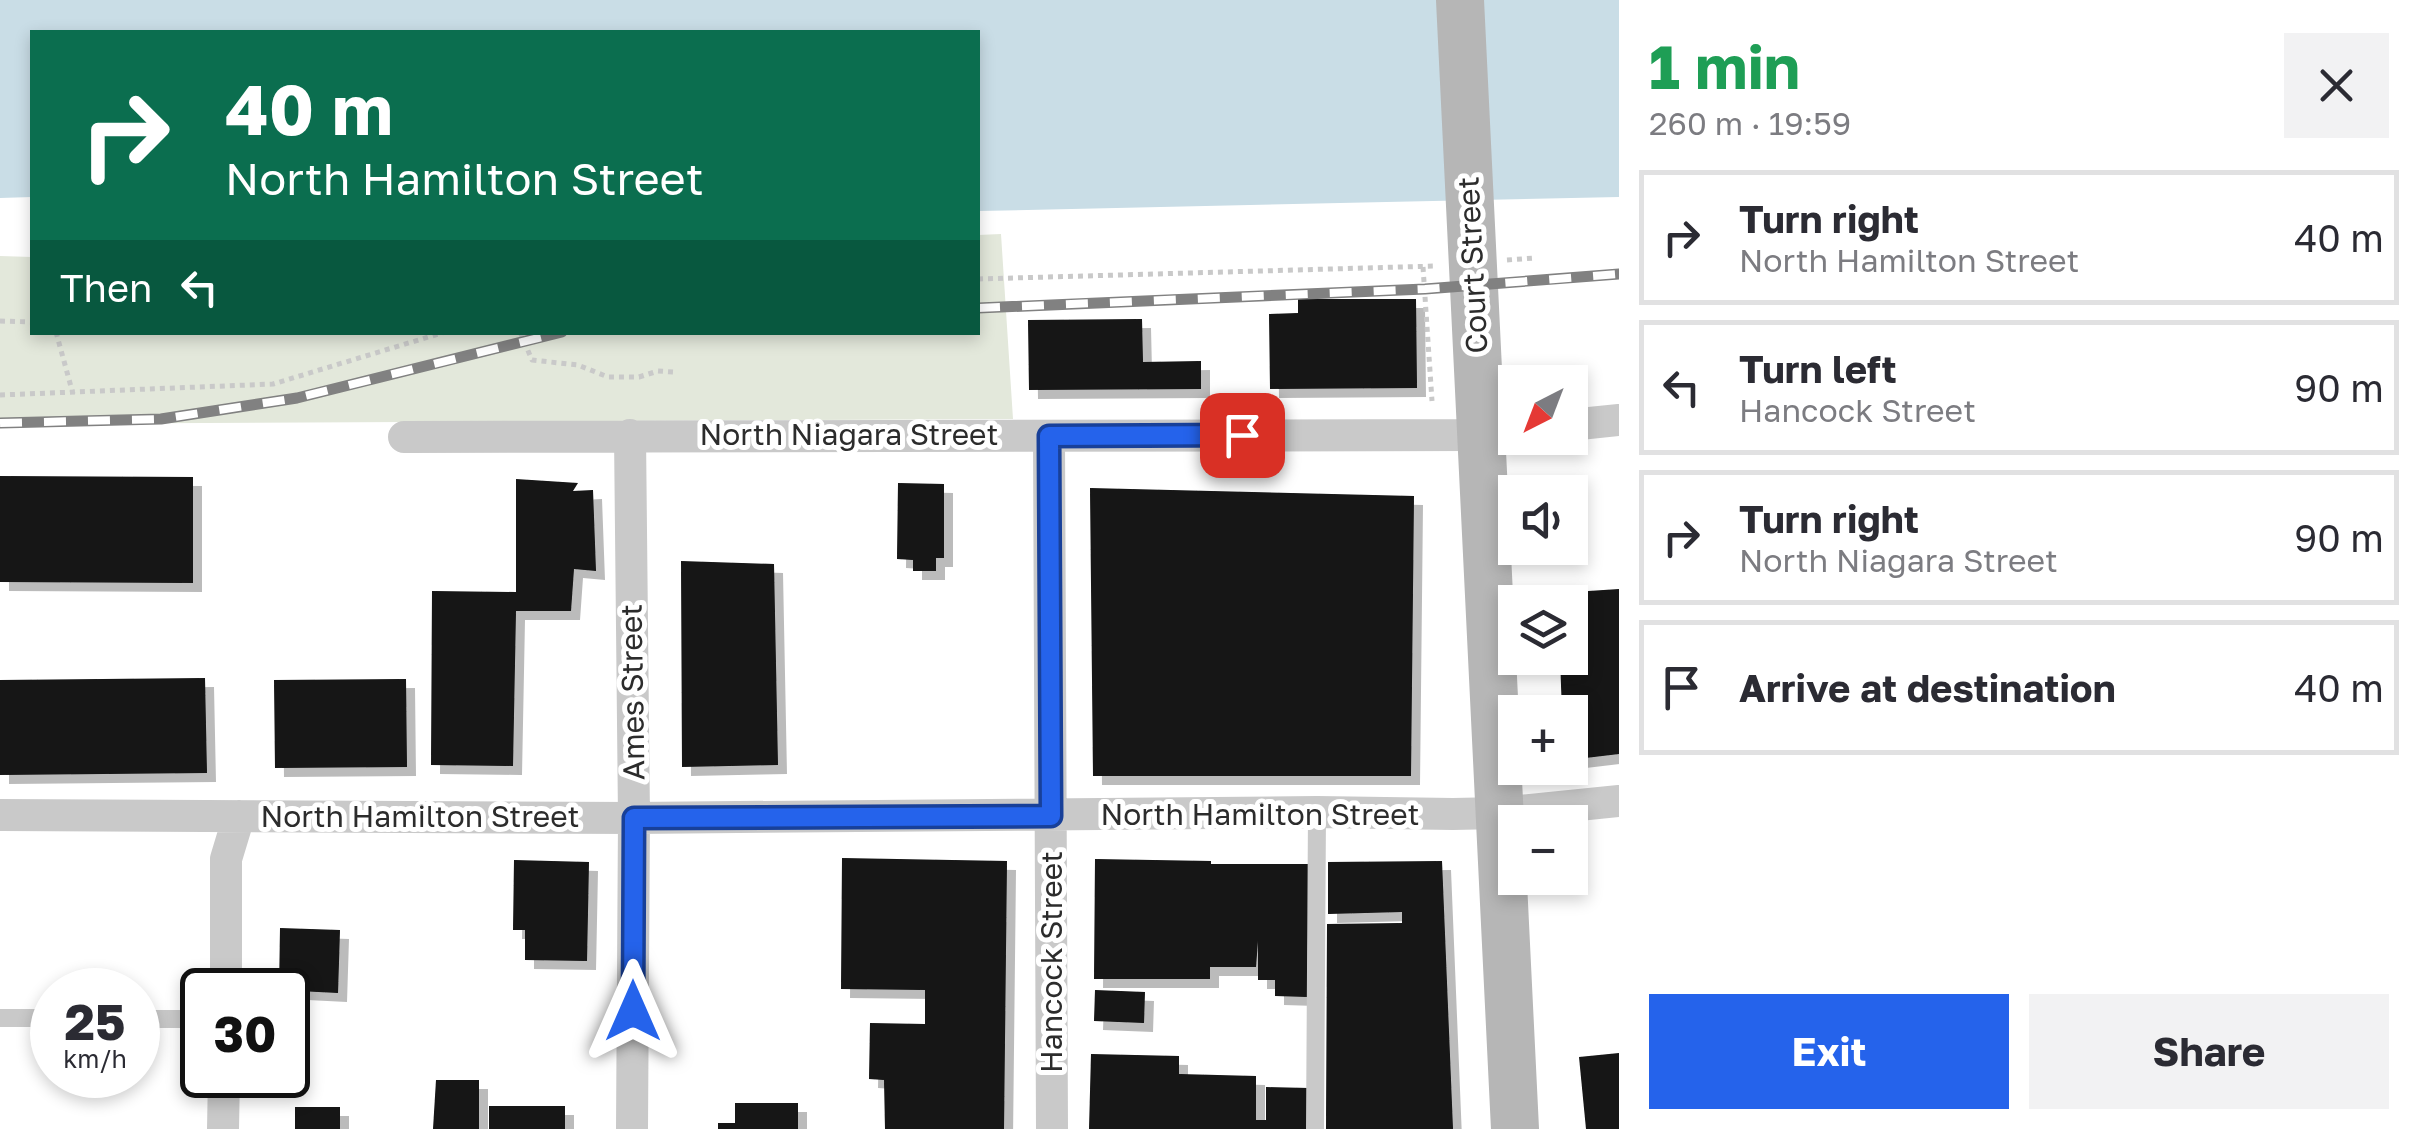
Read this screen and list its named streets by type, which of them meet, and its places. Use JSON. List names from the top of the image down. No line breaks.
{"streets":{"main road":["Court Street"],"street":["North Niagara Street","Ames Street","North Hamilton Street","Hancock Street"]},"crossings":[["North Niagara Street","Ames Street"],["North Niagara Street","Hancock Street"],["Ames Street","North Hamilton Street"],["North Hamilton Street","Hancock Street"]],"north":"bottom left","page":{"heading":["1 min","260 m · 19:59"],"turn":["40 m","North Hamilton Street"],"list":[{"name":"Turn right","note":"North Hamilton Street","value":"40 m"},{"name":"Turn left","note":"Hancock Street","value":"90 m"},{"name":"Turn right","note":"North Niagara Street","value":"90 m"},{"name":"Arrive at destination","value":"40 m"}],"then":"Then","map_buttons":["+","−"],"speed":"25 km/h","limit":"30","buttons":["Exit","Share"]}}
